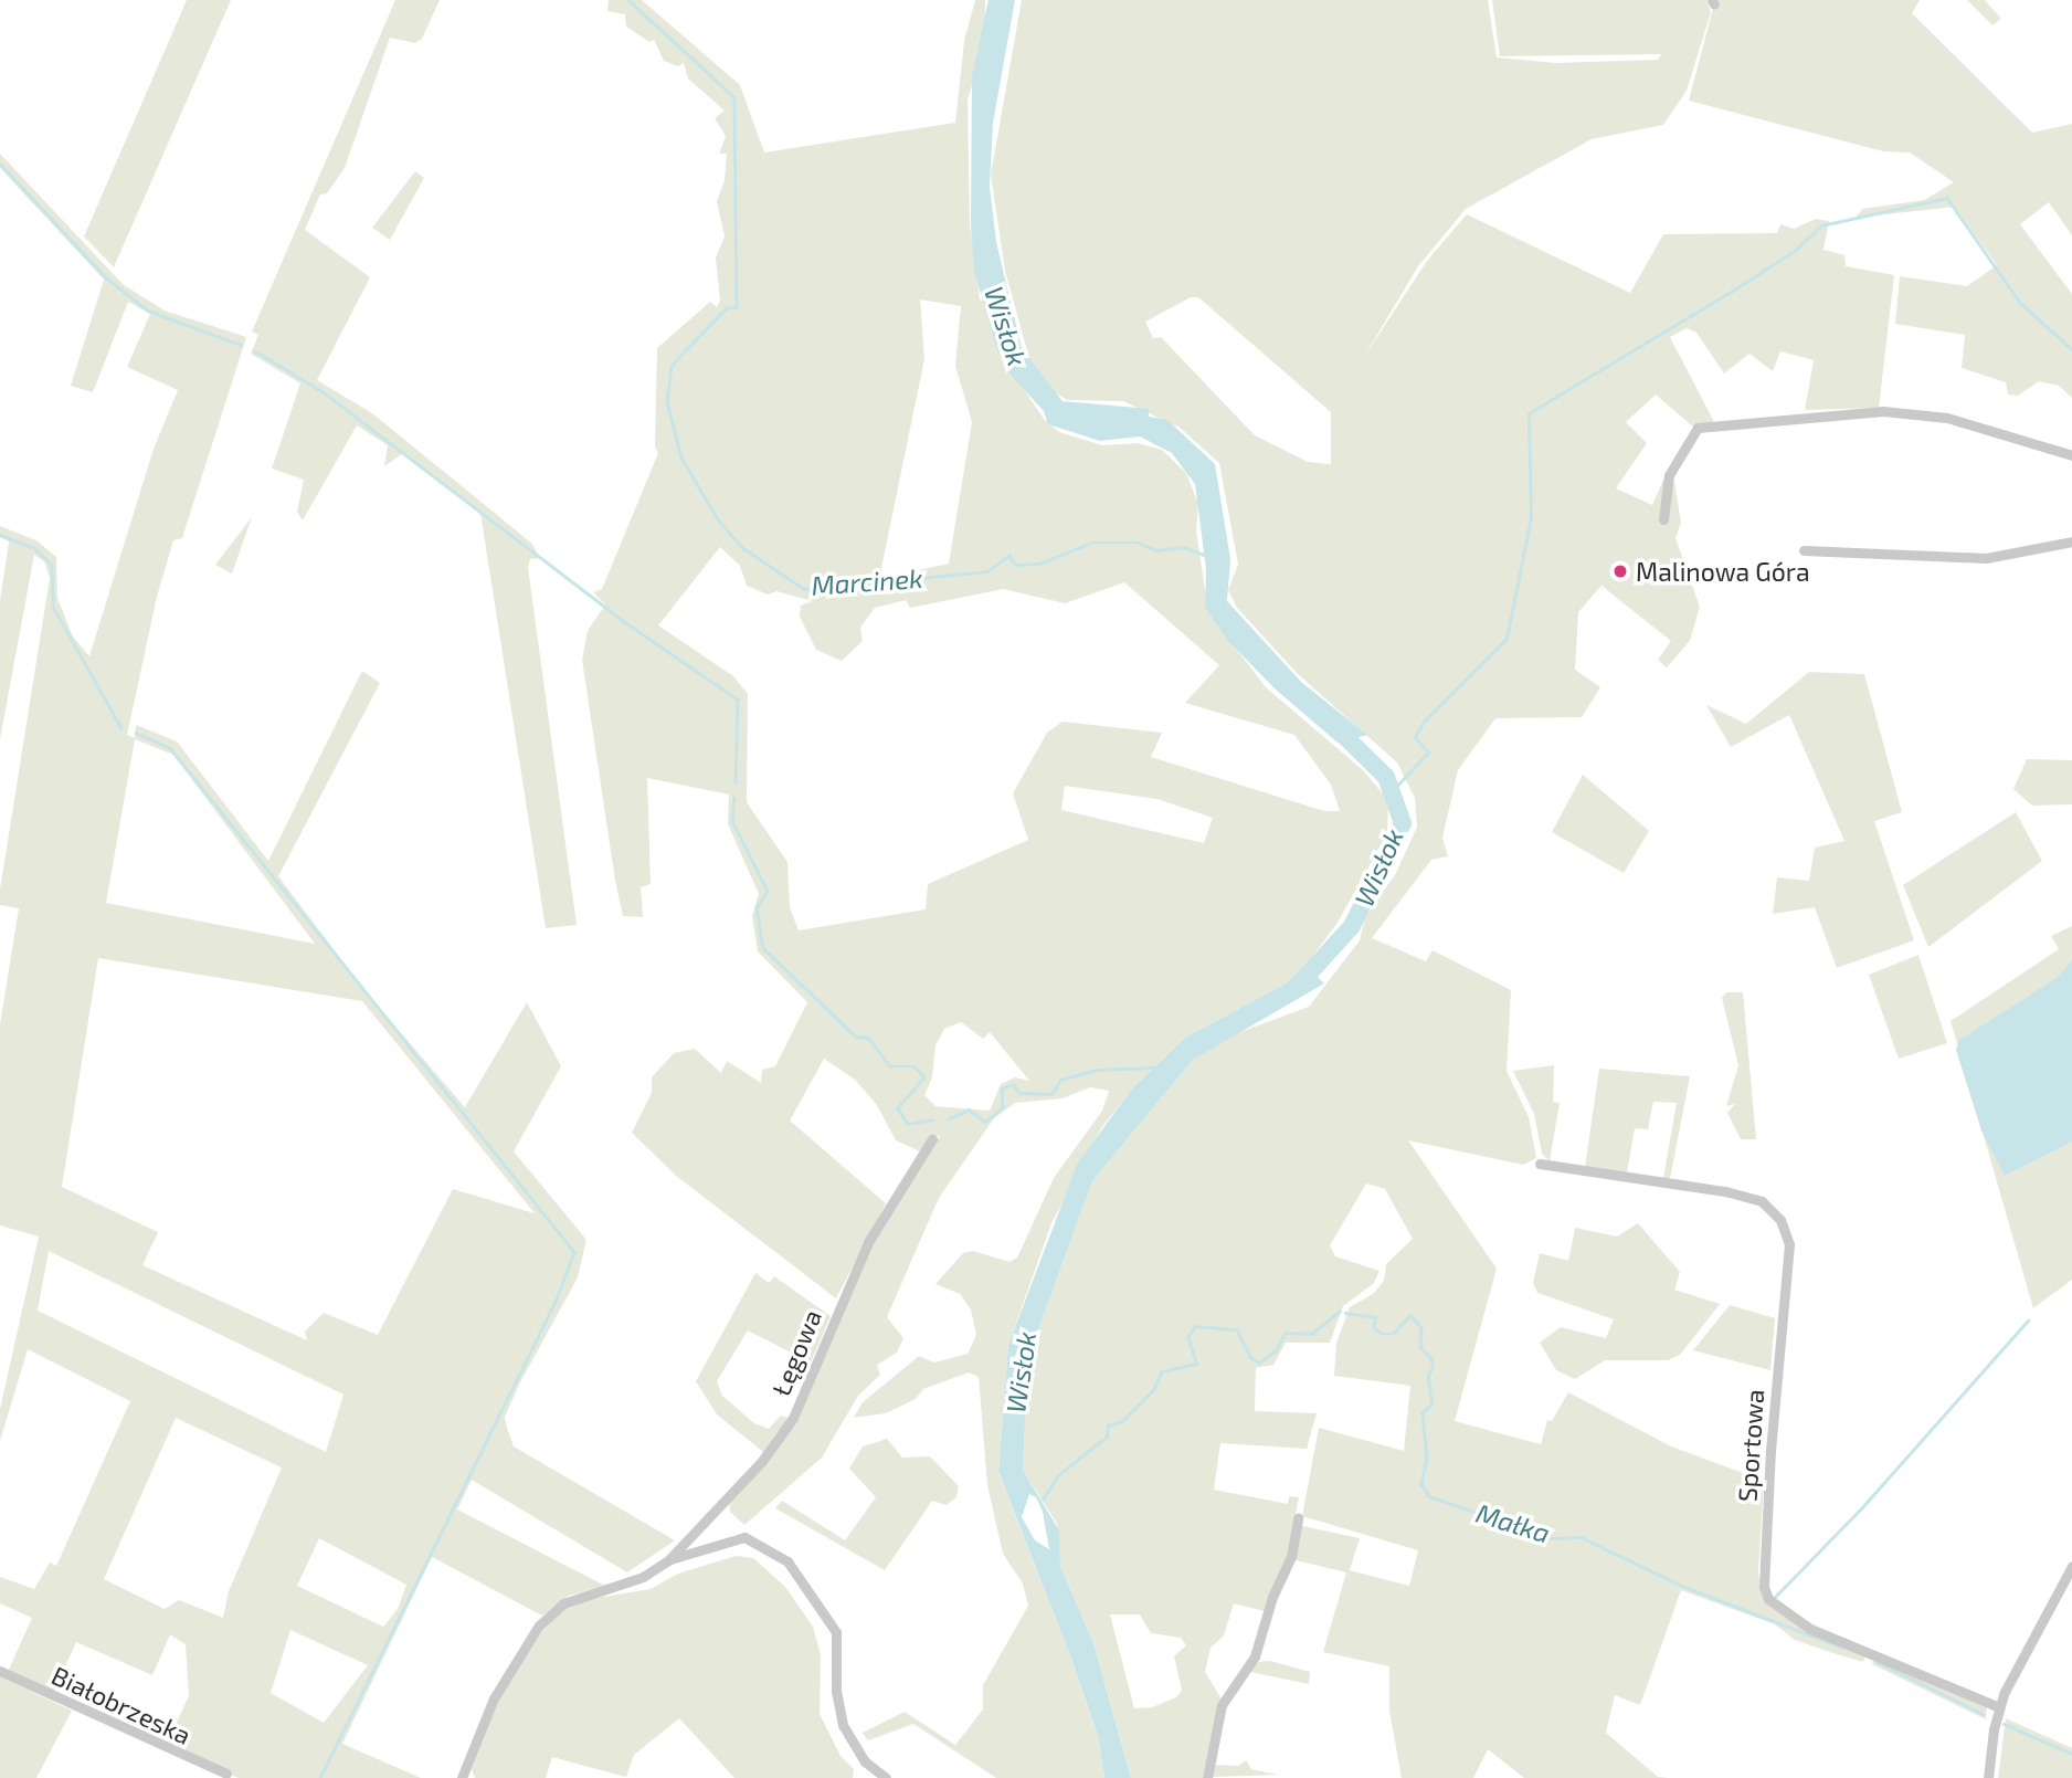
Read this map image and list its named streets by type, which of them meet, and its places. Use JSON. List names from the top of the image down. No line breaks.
{"streets":{"street":["Łęgowa","Sportowa","Białobrzeska"]},"water":["Wisłok","Marcinek","Małka"],"places":["Malinowa Góra"]}
